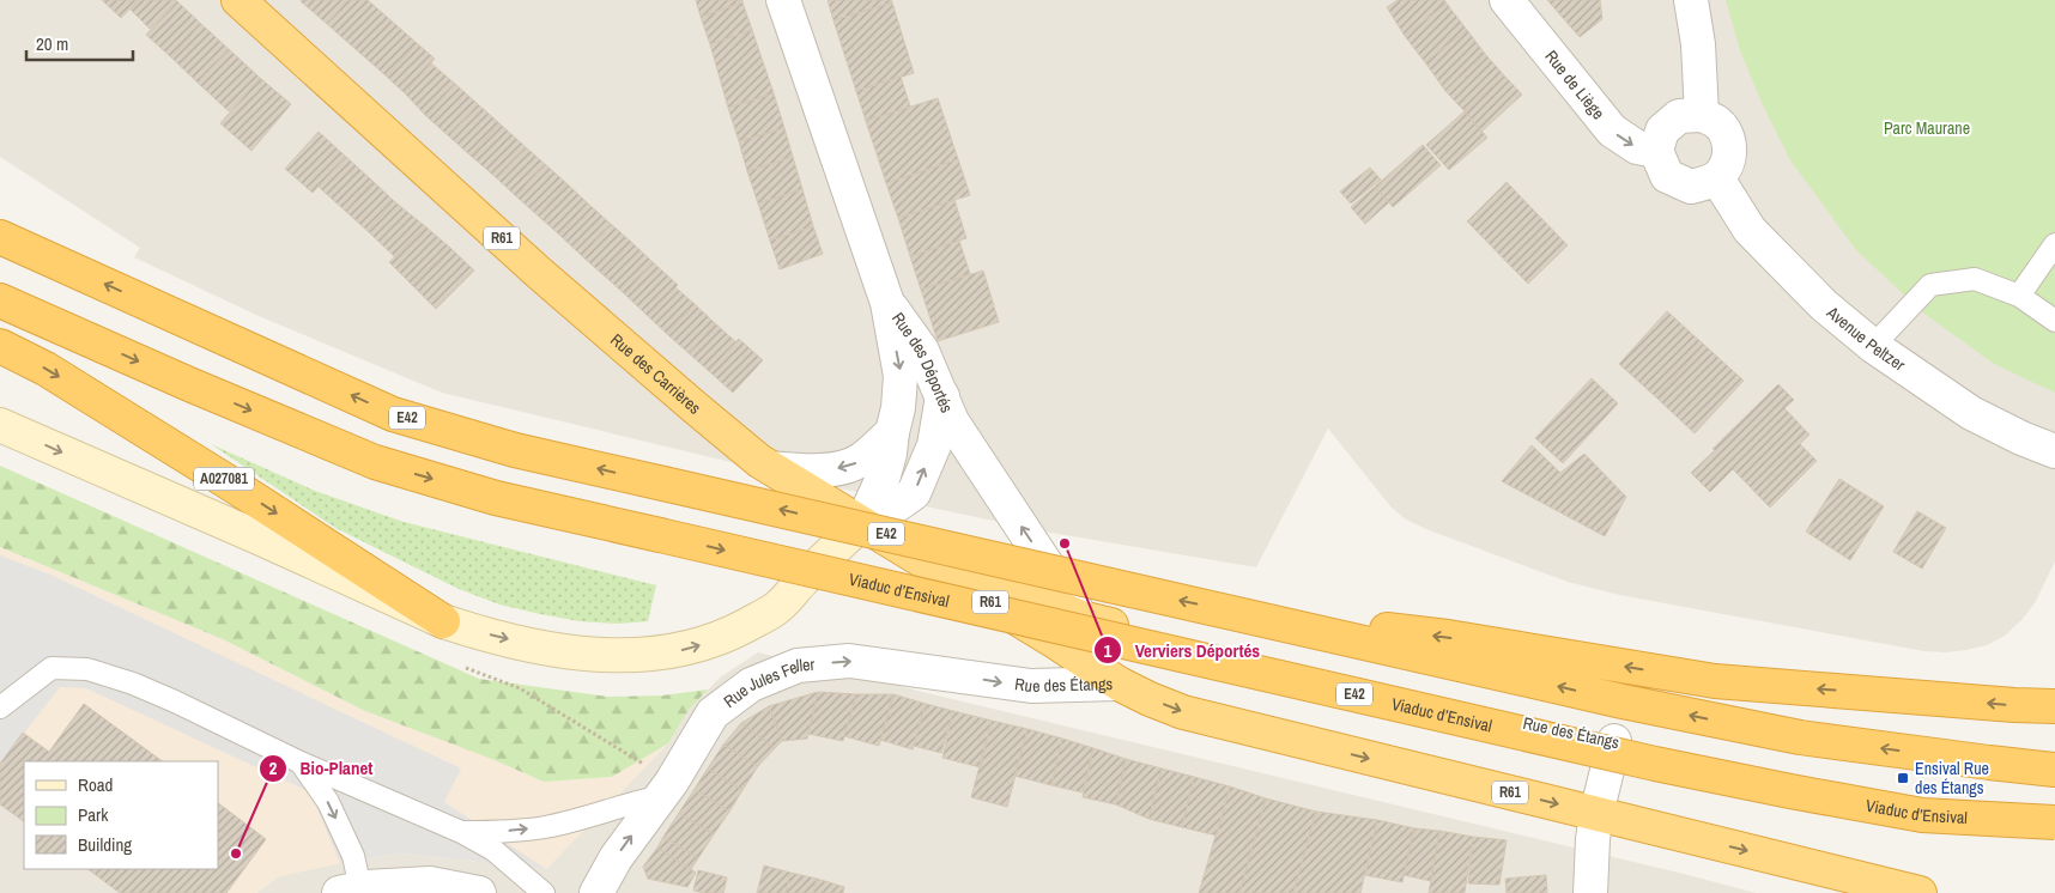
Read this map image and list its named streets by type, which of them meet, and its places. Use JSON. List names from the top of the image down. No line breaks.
{"streets":{"highway":["R61","Rue des Carrières","E42","A027081","Viaduc d’Ensival","Rue des Étangs"],"street":["Rue de Liège","Avenue Peltzer","Rue des Déportés","Rue Jules Feller"]},"crossings":[["Rue de Liège","Avenue Peltzer"],["Rue des Déportés","Rue des Carrières"],["Rue des Déportés","Rue des Étangs"],["Rue des Carrières","Rue des Étangs"],["Rue des Étangs","Rue Jules Feller"]],"one_way":["Rue de Liège","Rue Jules Feller"],"parks":["Parc Maurane"],"places":{"other":["Verviers Déportés","Bio-Planet"],"transit":["Ensival Rue des Étangs"]},"legend":["Road","Park","Building"],"scale_bar":"20 m"}
